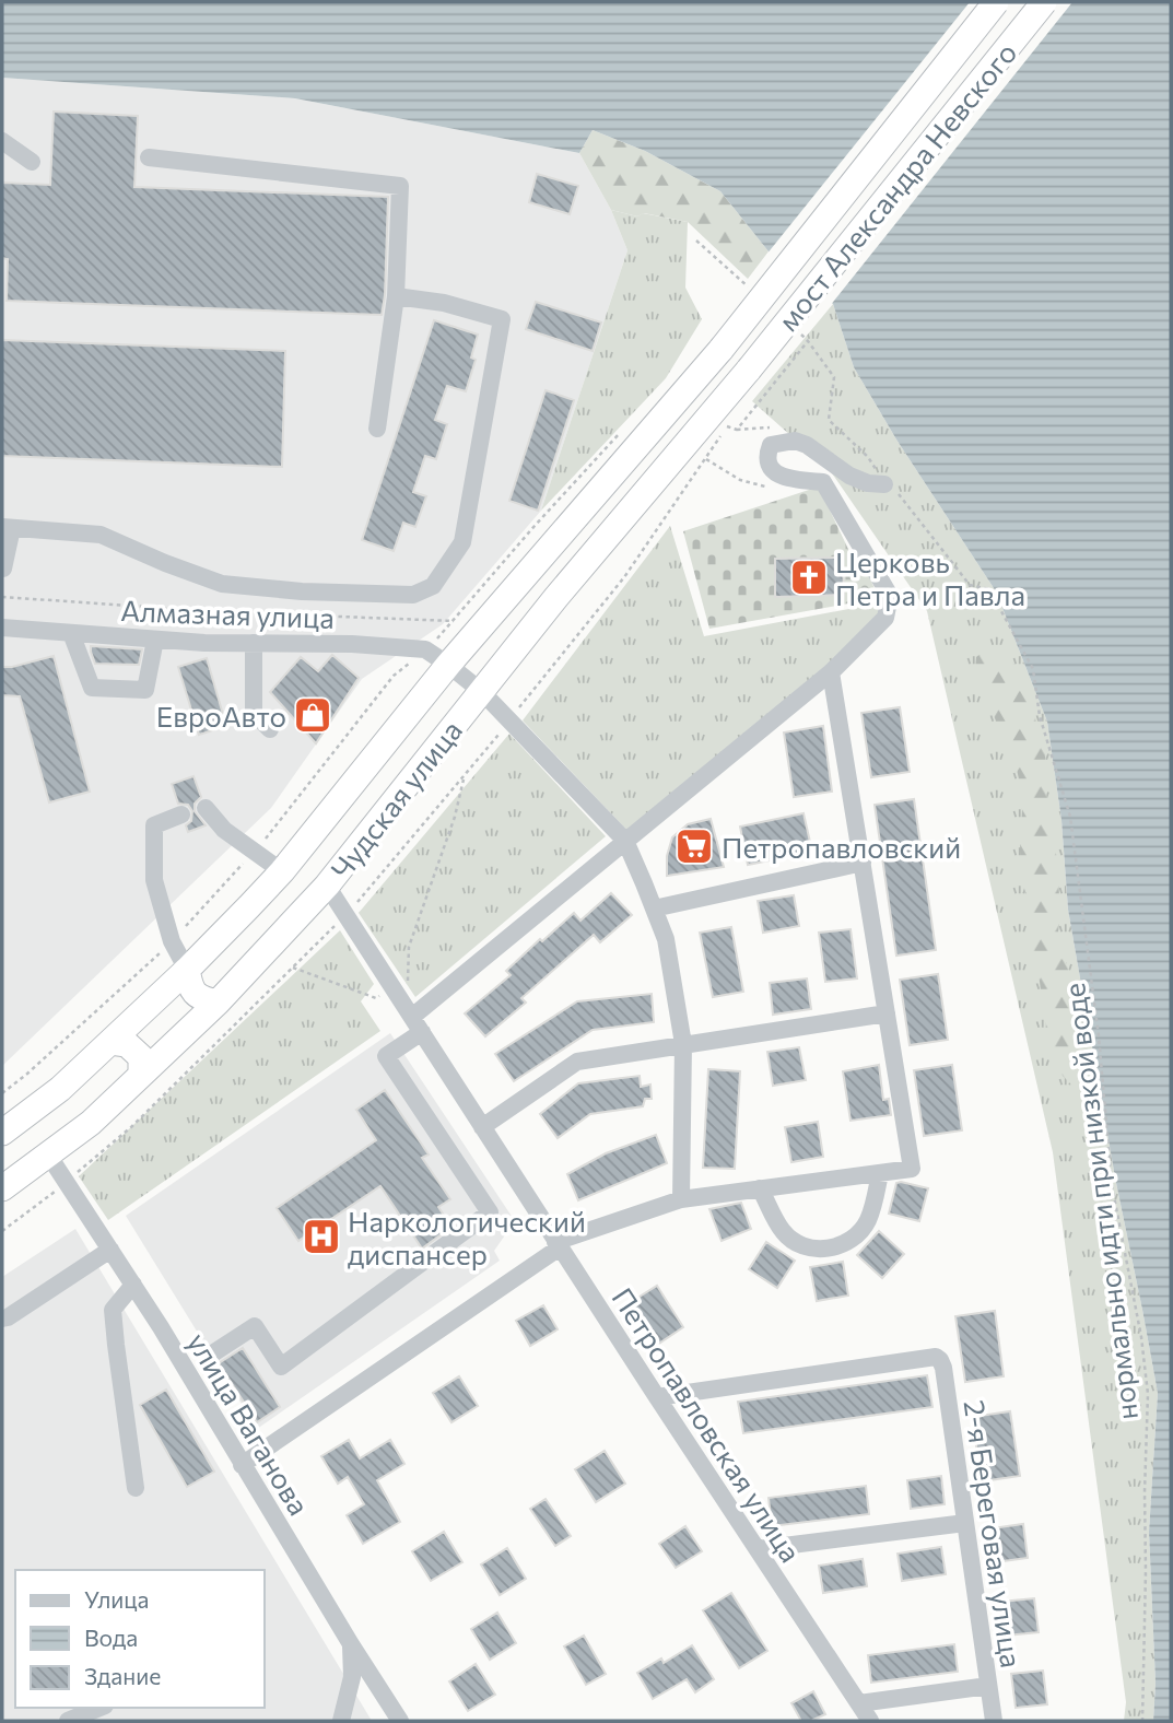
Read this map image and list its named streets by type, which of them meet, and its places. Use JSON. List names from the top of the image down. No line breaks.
{"streets":{"highway":["мост Александра Невского","Чудская улица"],"street":["Алмазная улица","улица Ваганова","Петропавловская улица","2-я Береговая улица"],"path":["нормально идти при низкой воде"]},"crossings":[["мост Александра Невского","Чудская улица"],["Алмазная улица","Чудская улица"],["Чудская улица","улица Ваганова"],["Чудская улица","Петропавловская улица"],["Петропавловская улица","2-я Береговая улица"]],"places":{"church":["Церковь Петра и Павла"],"shop":["ЕвроАвто"],"supermarket":["Петропавловский"],"hospital":["Наркологический диспансер"]},"legend":["Улица","Вода","Здание"]}
